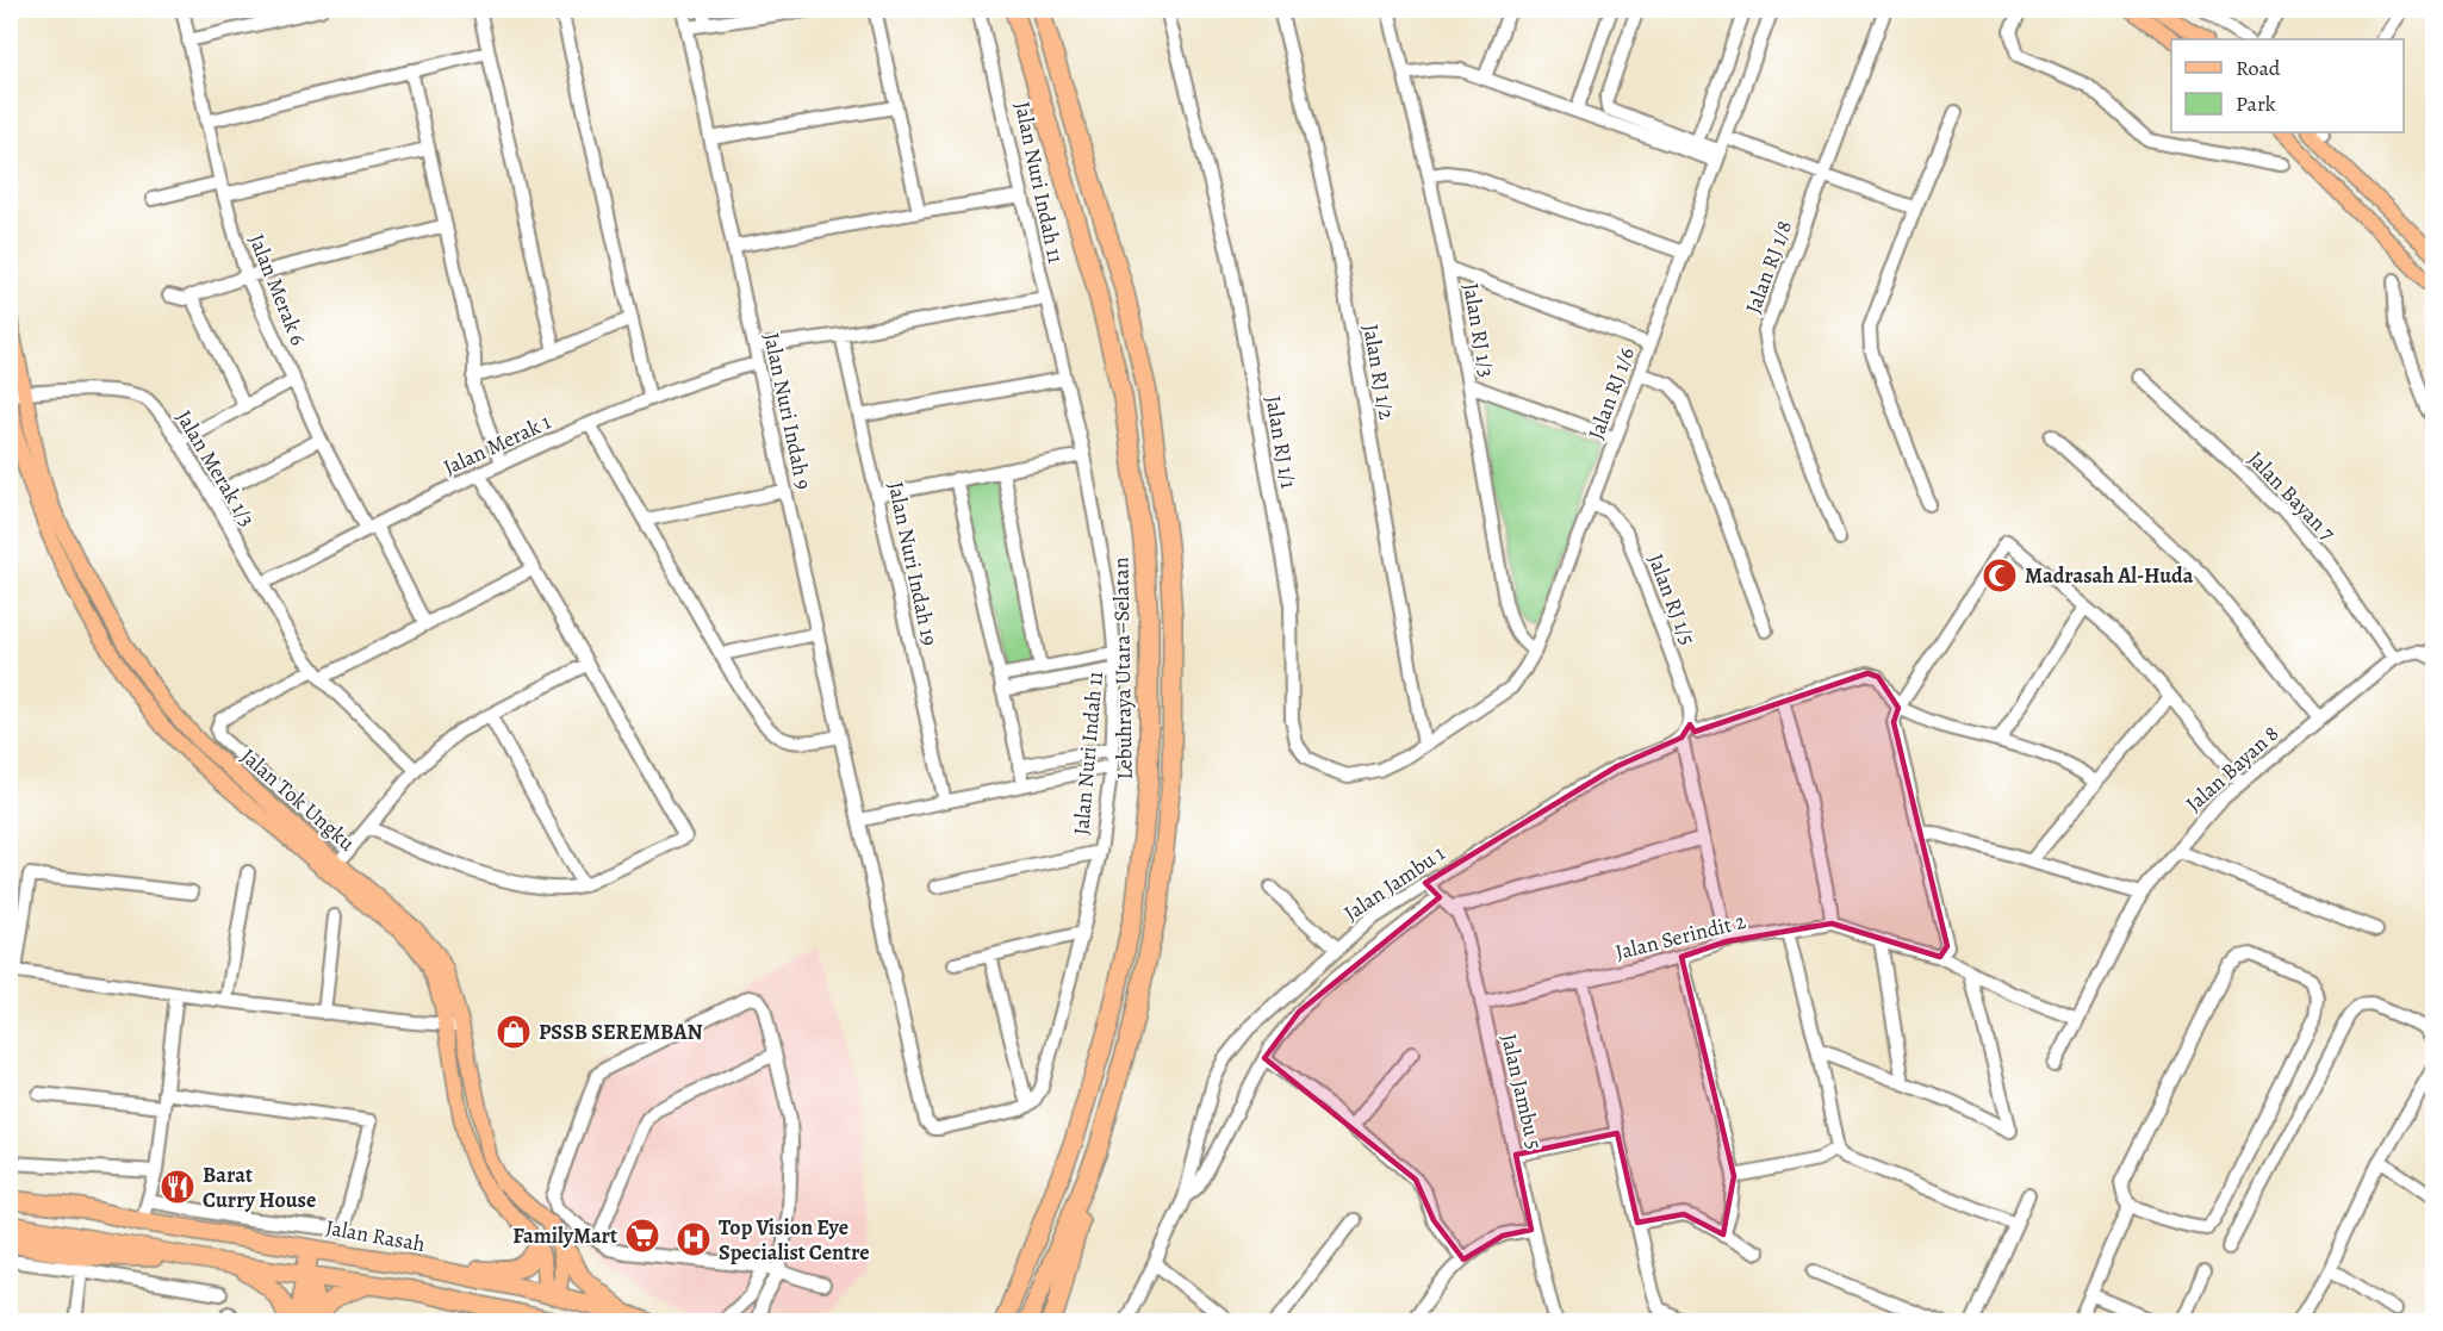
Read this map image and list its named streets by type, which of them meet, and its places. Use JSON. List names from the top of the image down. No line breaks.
{"streets":{"highway":["Lebuhraya Utara–Selatan","Jalan Rasah"],"main road":["Jalan Tok Ungku"],"street":["Jalan Nuri Indah 11","Jalan RJ 1/8","Jalan Merak 6","Jalan RJ 1/3","Jalan RJ 1/2","Jalan RJ 1/6","Jalan Nuri Indah 9","Jalan RJ 1/1","Jalan Merak 1","Jalan Merak 1/3","Jalan Bayan 7","Jalan Nuri Indah 19","Jalan RJ 1/5","Jalan Bayan 8","Jalan Jambu 1","Jalan Serindit 2","Jalan Jambu 5"]},"crossings":[["Jalan Nuri Indah 11","Jalan Nuri Indah 9"],["Jalan Merak 6","Jalan Merak 1"],["Jalan RJ 1/3","Jalan RJ 1/6"],["Jalan RJ 1/2","Jalan RJ 1/6"],["Jalan RJ 1/2","Jalan RJ 1/1"],["Jalan RJ 1/6","Jalan RJ 1/1"],["Jalan RJ 1/6","Jalan RJ 1/5"],["Jalan Nuri Indah 9","Jalan Merak 1"],["Jalan Merak 1","Jalan Merak 1/3"],["Jalan Merak 1/3","Jalan Tok Ungku"],["Jalan Bayan 7","Jalan Bayan 8"],["Jalan Tok Ungku","Jalan Rasah"],["Jalan Jambu 1","Jalan Jambu 5"],["Jalan Serindit 2","Jalan Jambu 5"]],"places":{"mosque":["Madrasah Al-Huda"],"shop":["PSSB SEREMBAN"],"restaurant":["Barat Curry House"],"supermarket":["FamilyMart"],"hospital":["Top Vision Eye Specialist Centre"]},"legend":["Road","Park"]}
